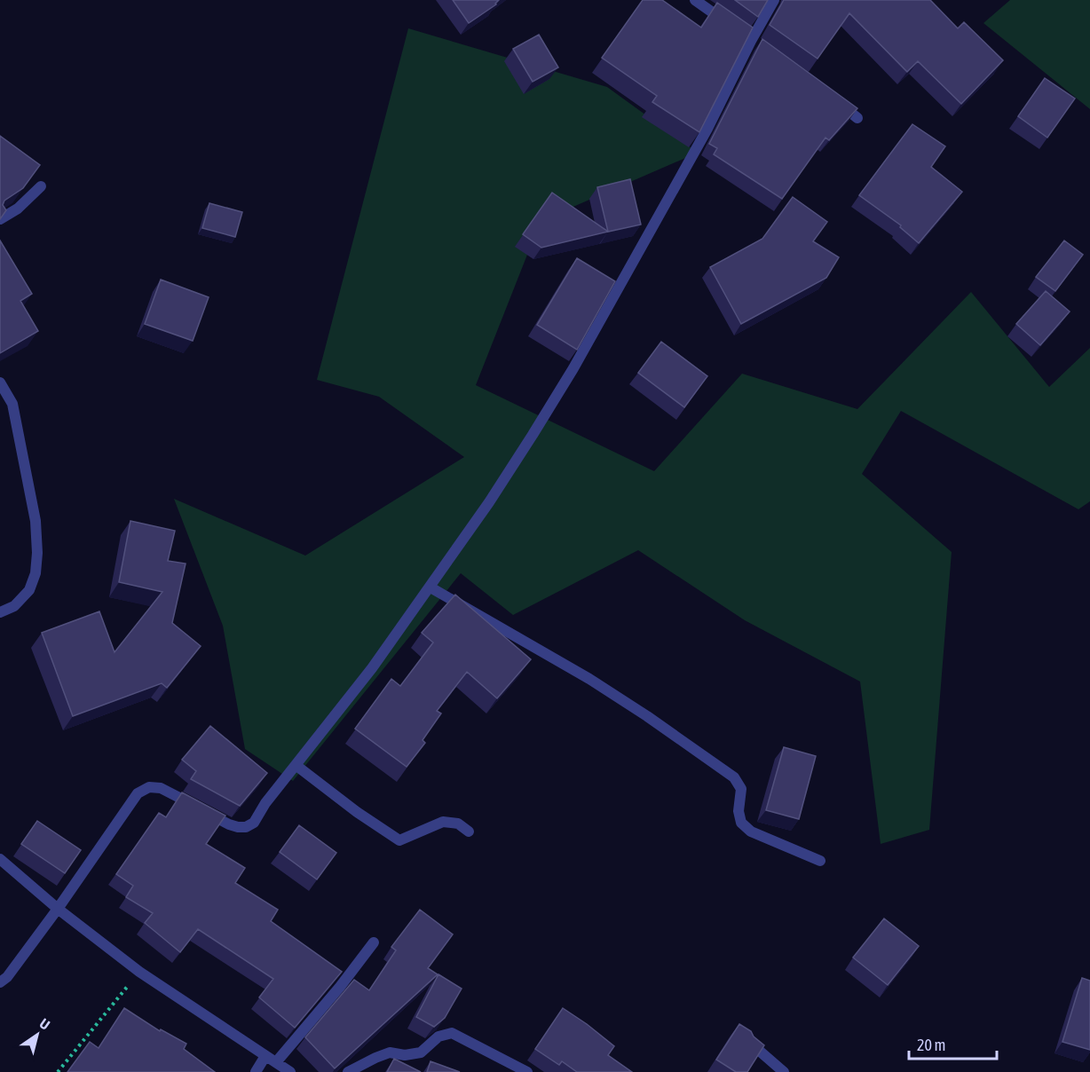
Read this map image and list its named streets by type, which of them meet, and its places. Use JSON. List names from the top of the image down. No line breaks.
{"scale_bar":"20 m","north":"top right"}
